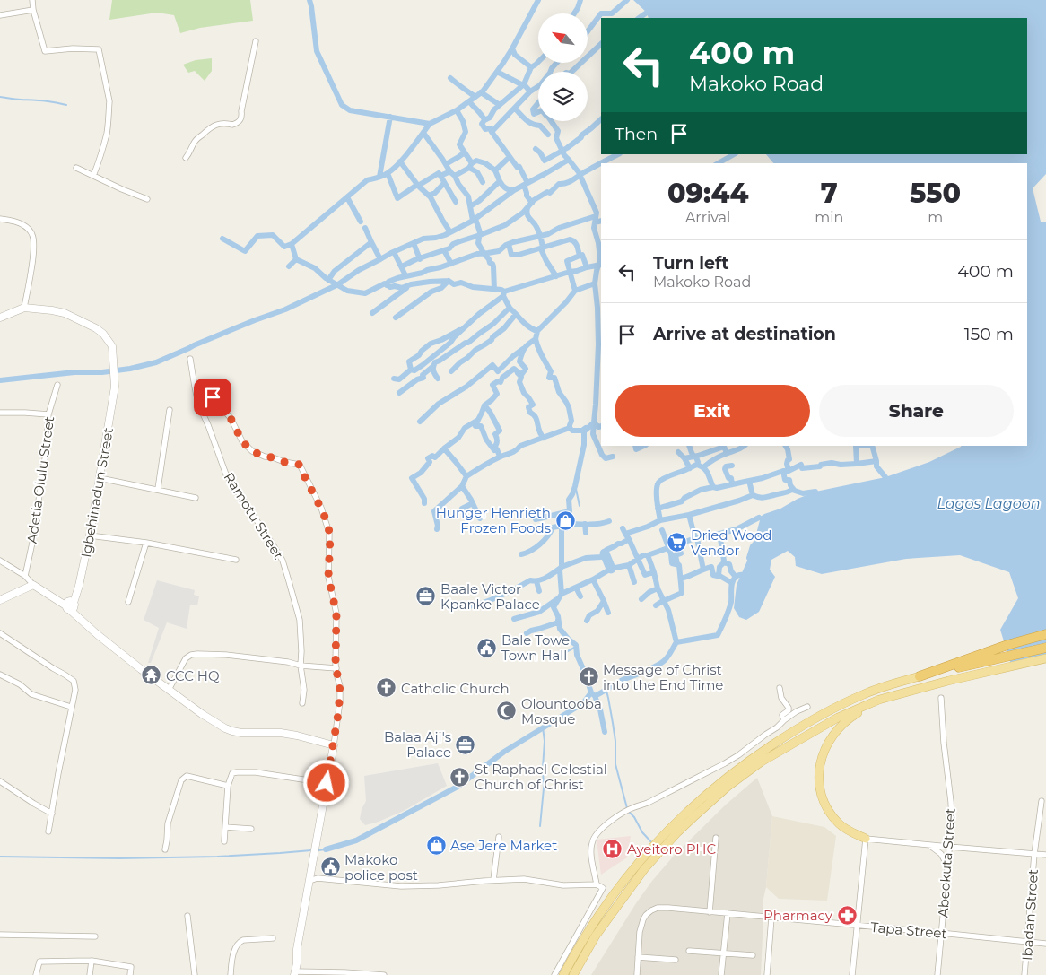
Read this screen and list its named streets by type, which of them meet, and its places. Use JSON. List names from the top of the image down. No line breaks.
{"streets":{"street":["Adetia Olulu Street","Igbehinadun Street","Ramotu Street","Abeokuta Street","Ibadan Street","Tapa Street"]},"crossings":[["Abeokuta Street","Tapa Street"],["Ibadan Street","Tapa Street"]],"water":["Lagos Lagoon"],"places":{"shop":["Hunger Henrieth Frozen Foods","Ase Jere Market"],"supermarket":["Dried Wood Vendor"],"office":["Baale Victor Kpanke Palace","Balaa Aji's Palace"],"public building":["Bale Towe Town Hall","Makoko police post"],"temple":["CCC HQ"],"church":["Message of Christ into the End Time","Catholic Church","St Raphael Celestial Church of Christ"],"mosque":["Olountooba Mosque"],"hospital":["Ayeitoro PHC"],"pharmacy":["Pharmacy"]},"north":"top left","page":{"turn":["400 m","Makoko Road"],"then":"Then","eta":["09:44","Arrival","7","min","550","m"],"list":[{"name":"Turn left","note":"Makoko Road","value":"400 m"},{"name":"Arrive at destination","value":"150 m"}],"buttons":["Exit","Share"]}}
